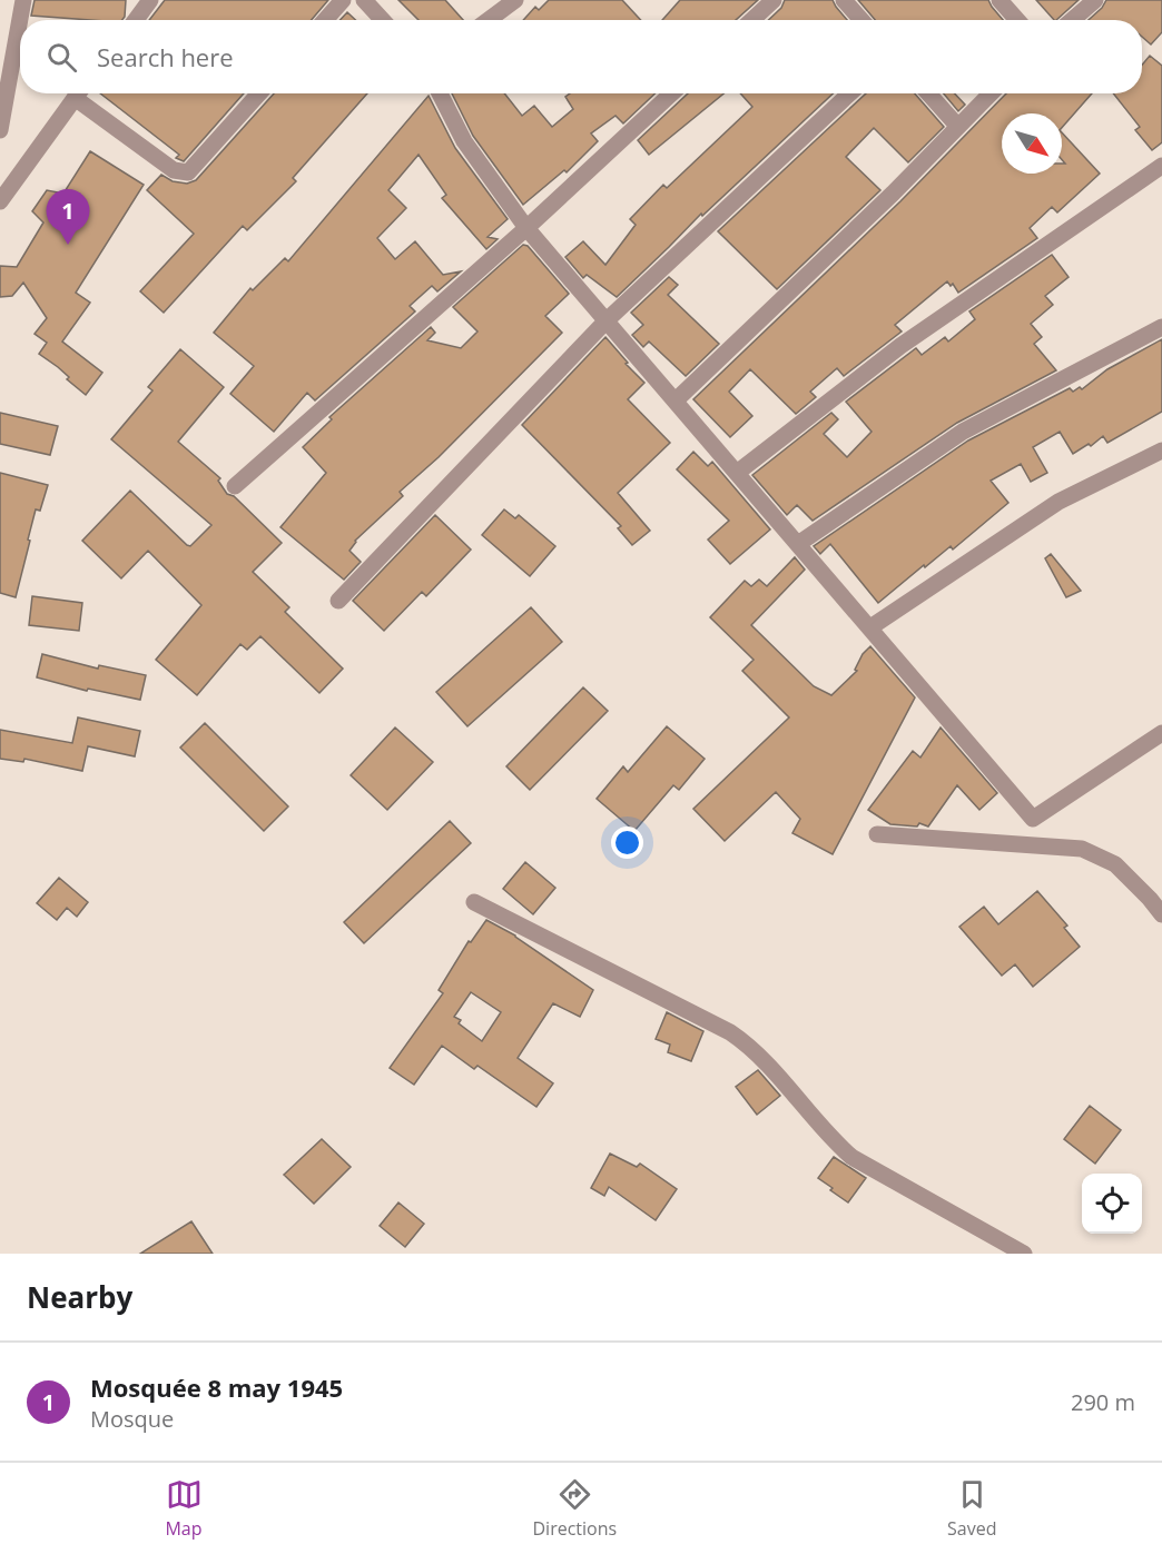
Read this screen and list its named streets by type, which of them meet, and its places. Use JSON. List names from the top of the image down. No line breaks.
{"north":"bottom right","page":{"search":"Search here","pins":"1","heading":"Nearby","list":[{"mark":"1","name":"Mosquée 8 may 1945","note":"Mosque","value":"290 m"}],"nav":["Map","Directions","Saved"]}}
